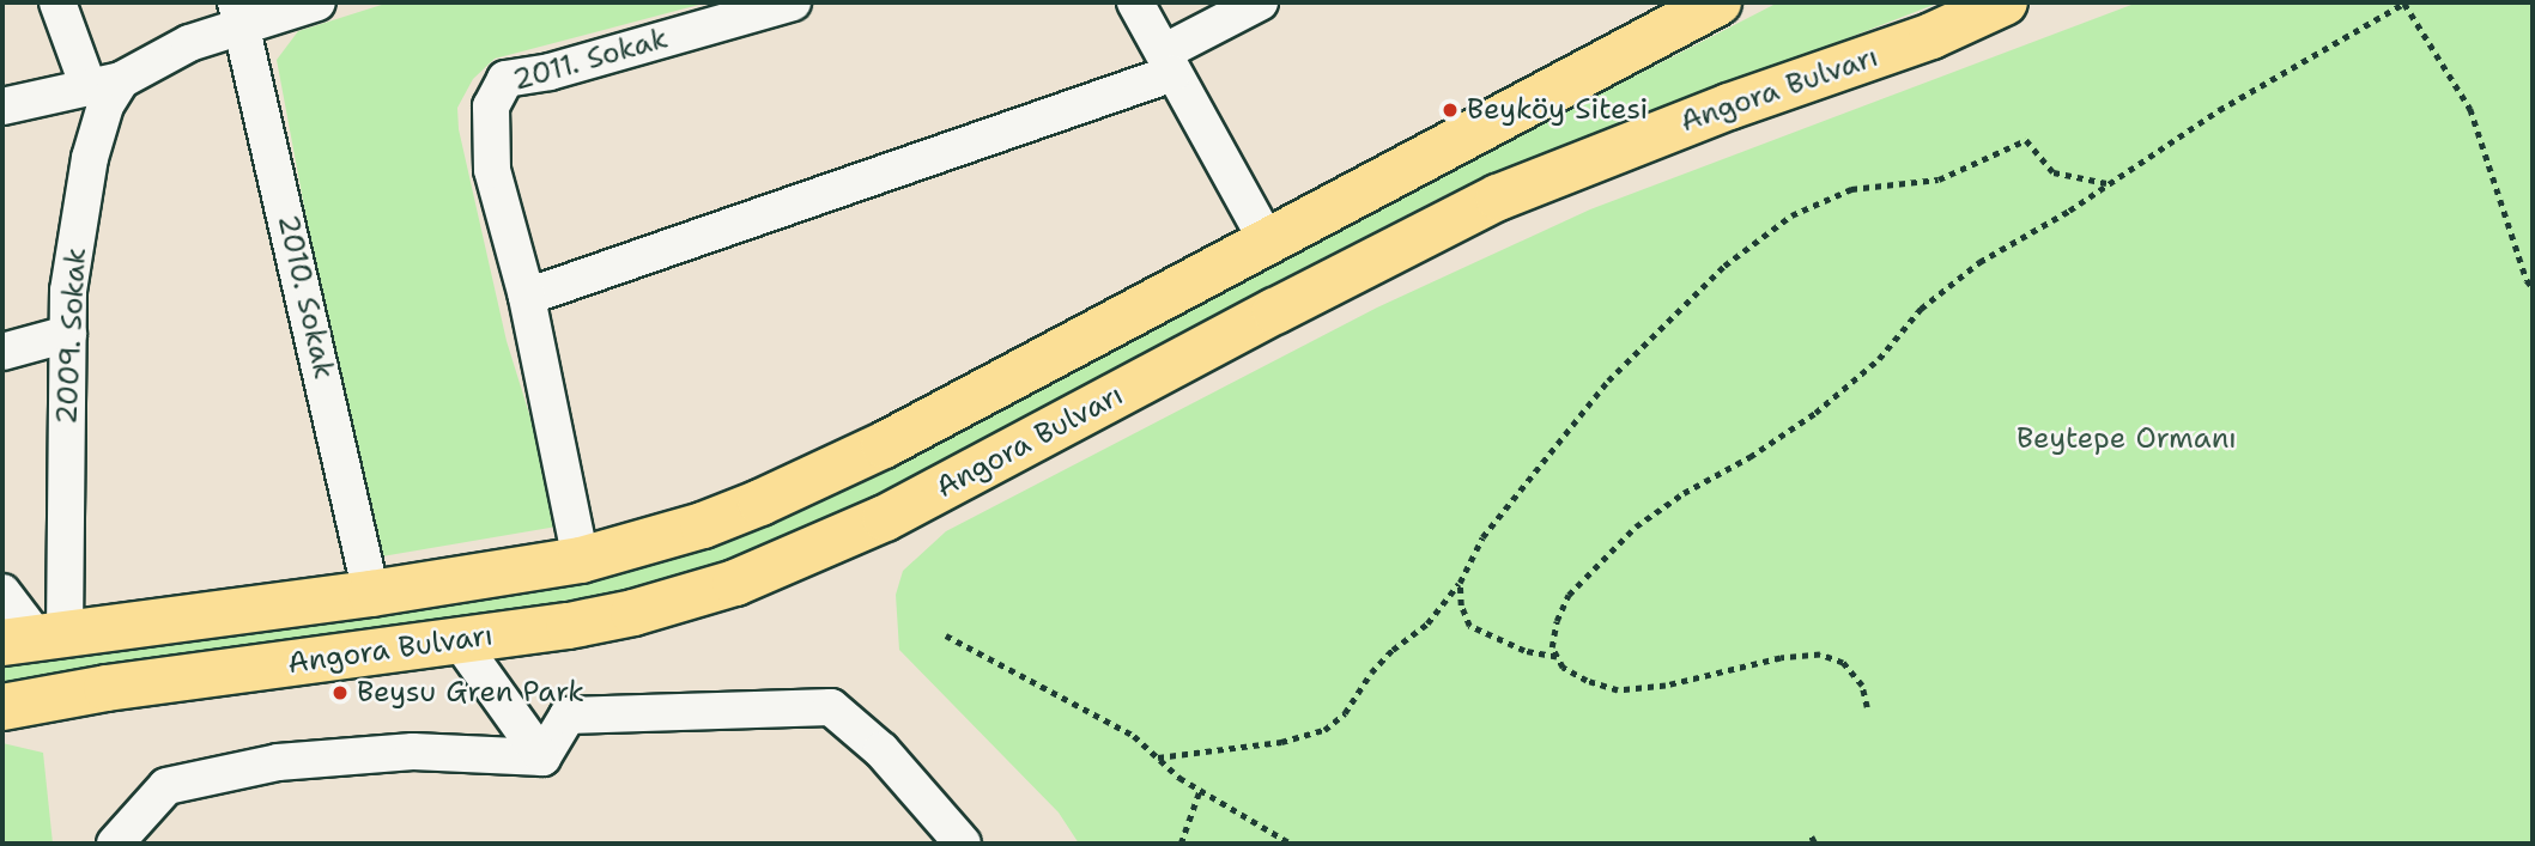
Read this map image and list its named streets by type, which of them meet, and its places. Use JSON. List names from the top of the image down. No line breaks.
{"streets":{"main road":["Angora Bulvarı"],"street":["2011. Sokak","2010. Sokak","2009. Sokak"]},"crossings":[["2011. Sokak","Angora Bulvarı"],["Angora Bulvarı","2010. Sokak"],["Angora Bulvarı","2009. Sokak"]],"parks":["Beytepe Ormanı"],"places":["Beyköy Sitesi","Beysu Gren Park"]}
